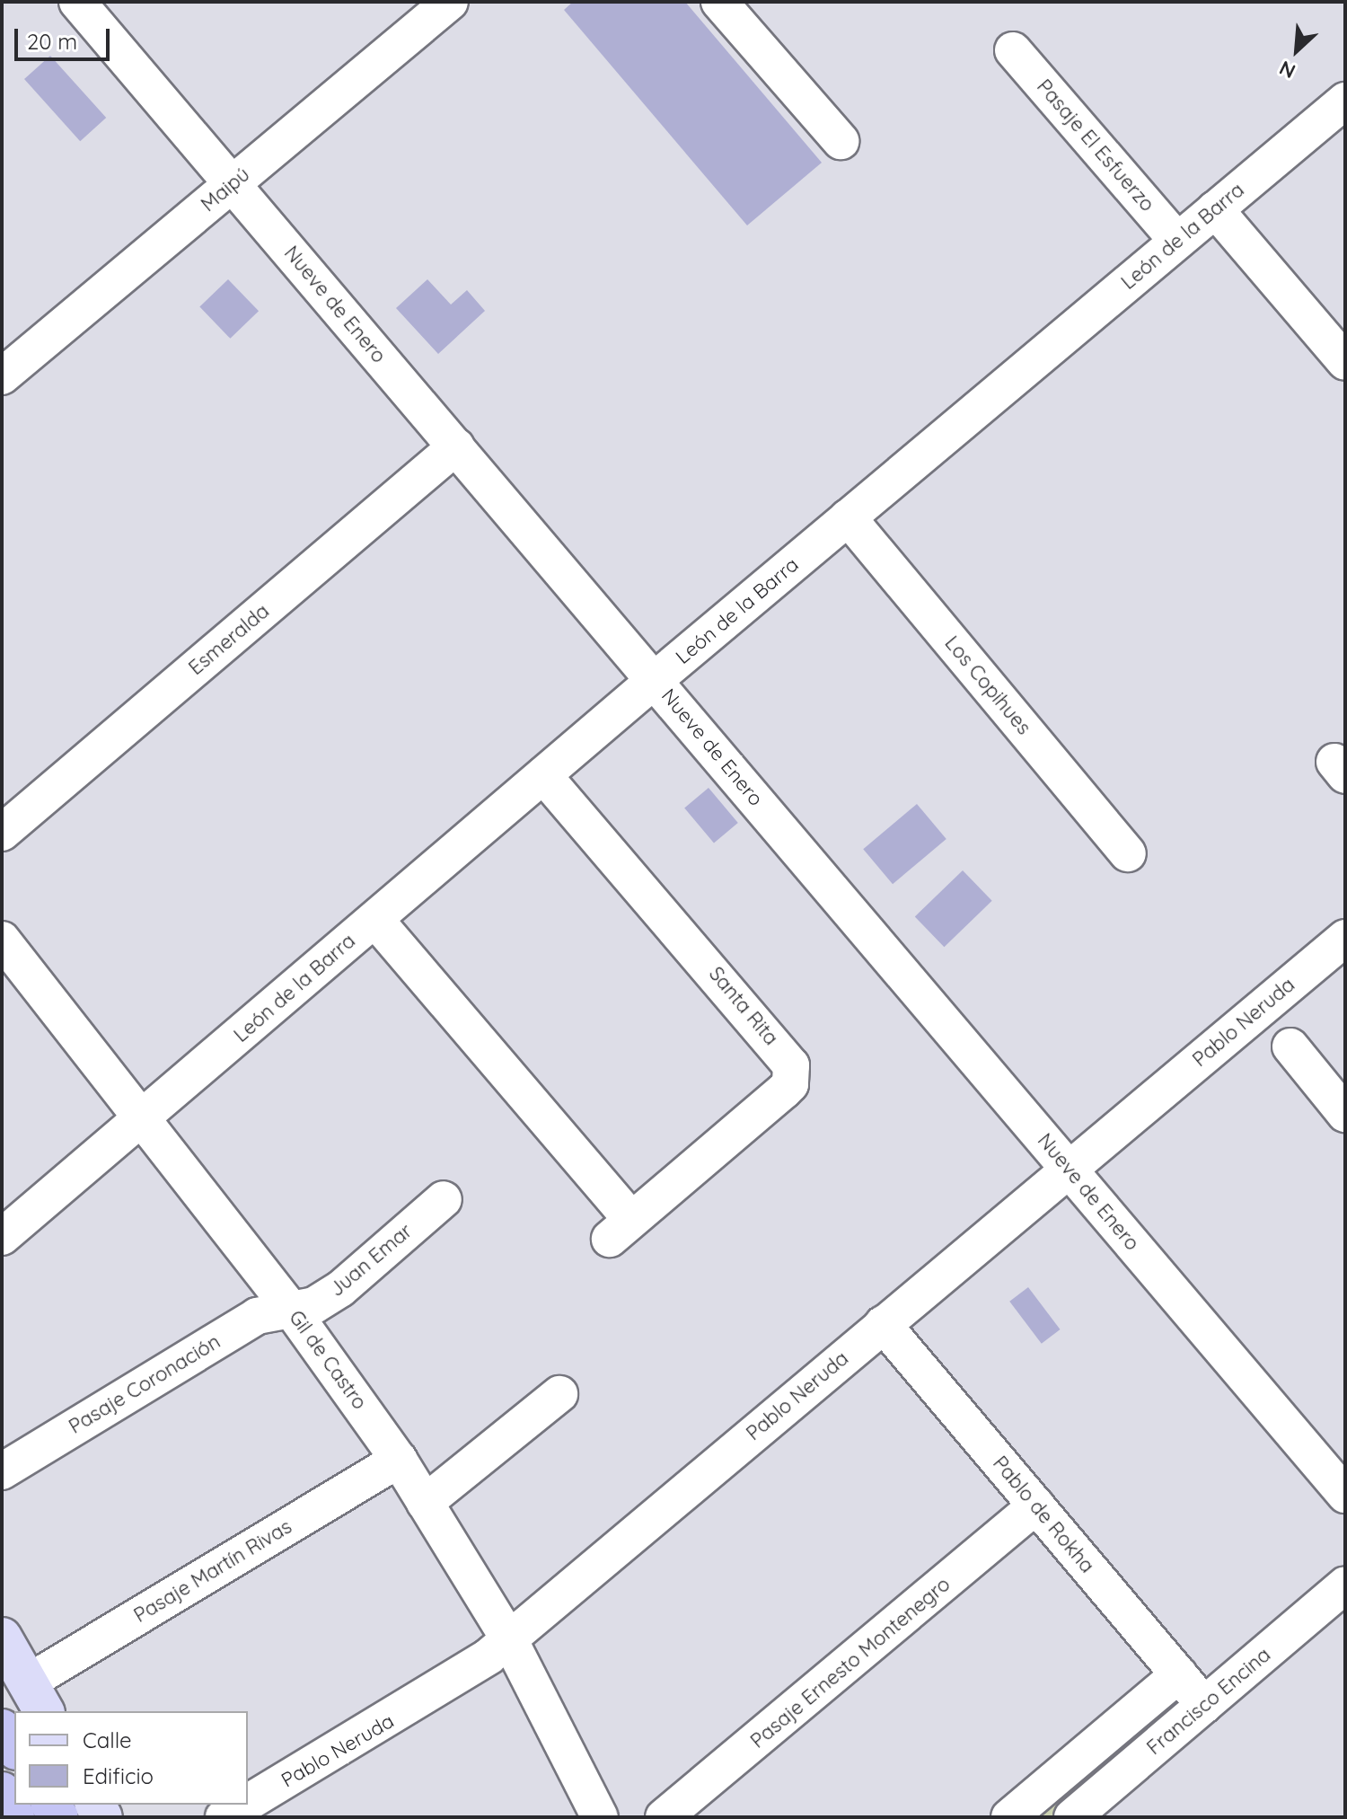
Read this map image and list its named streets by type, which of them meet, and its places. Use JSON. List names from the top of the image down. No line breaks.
{"streets":{"street":["Pasaje El Esfuerzo","Maipú","León de la Barra","Nueve de Enero","Esmeralda","Los Copihues","Santa Rita","Pablo Neruda","Juan Emar","Gil de Castro","Pasaje Coronación","Pablo de Rokha","Pasaje Martín Rivas","Pasaje Ernesto Montenegro","Francisco Encina"]},"crossings":[["Pasaje El Esfuerzo","León de la Barra"],["Maipú","Nueve de Enero"],["León de la Barra","Nueve de Enero"],["León de la Barra","Los Copihues"],["León de la Barra","Santa Rita"],["León de la Barra","Gil de Castro"],["Nueve de Enero","Esmeralda"],["Nueve de Enero","Pablo Neruda"],["Pablo Neruda","Gil de Castro"],["Pablo Neruda","Pablo de Rokha"],["Juan Emar","Gil de Castro"],["Juan Emar","Pasaje Coronación"],["Gil de Castro","Pasaje Coronación"],["Gil de Castro","Pasaje Martín Rivas"],["Pablo de Rokha","Pasaje Ernesto Montenegro"],["Pablo de Rokha","Francisco Encina"]],"legend":["Calle","Edificio"],"scale_bar":"20 m","north":"bottom left"}
